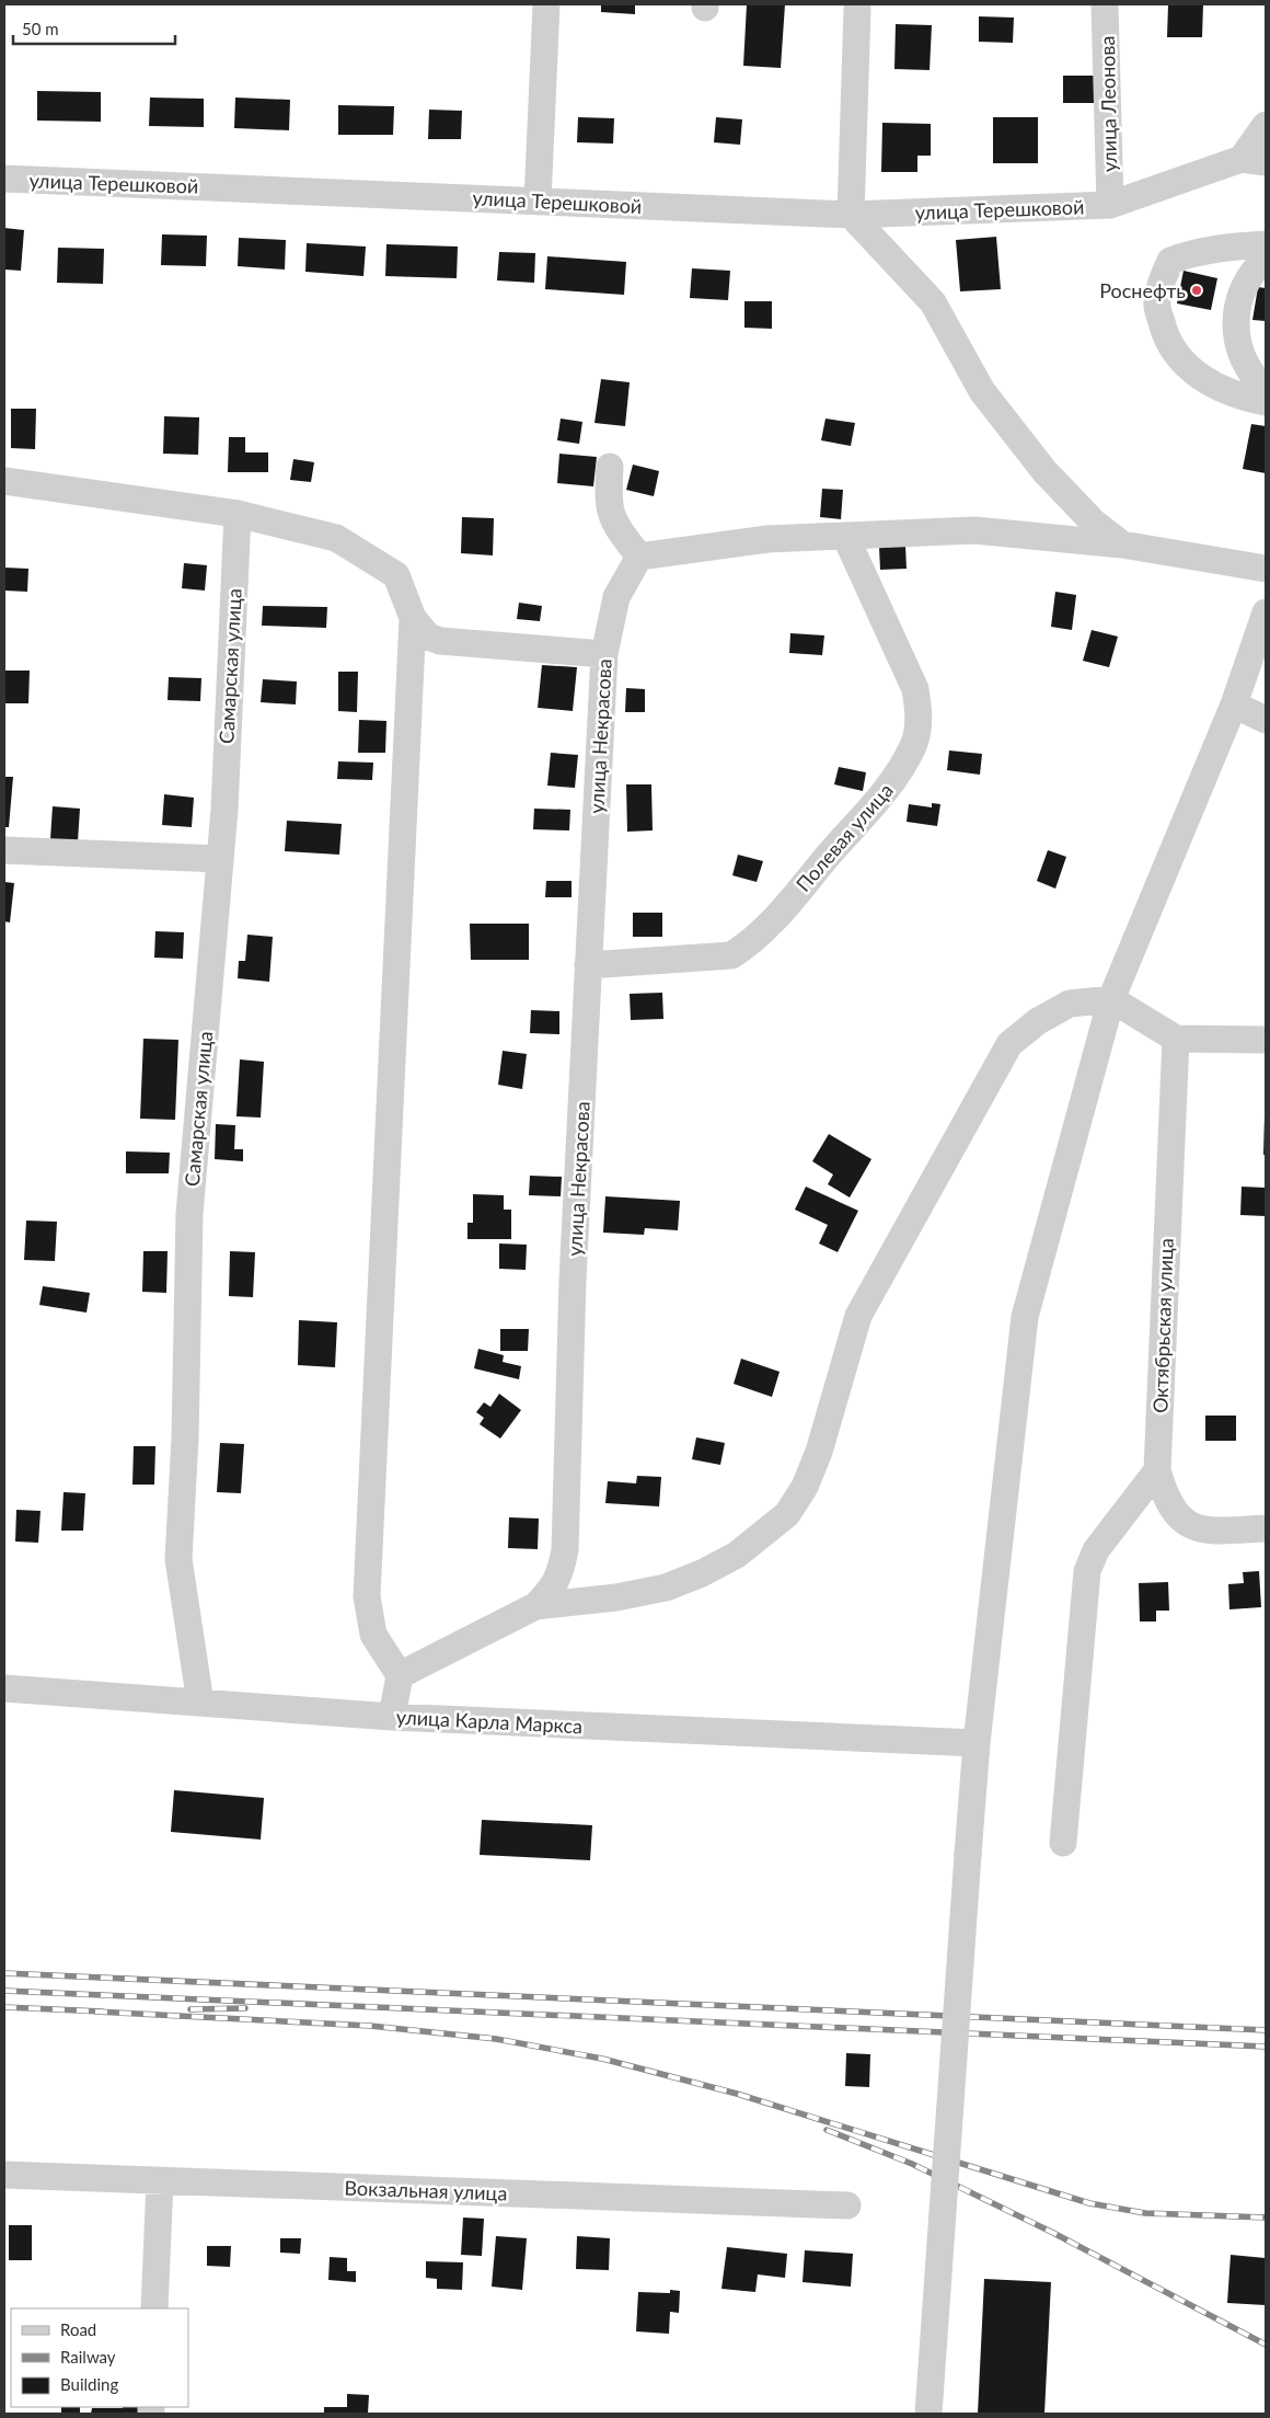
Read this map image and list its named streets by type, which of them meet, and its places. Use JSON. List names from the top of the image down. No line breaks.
{"streets":{"street":["улица Леонова","улица Терешковой","Самарская улица","улица Некрасова","Полевая улица","Октябрьская улица","улица Карла Маркса","Вокзальная улица"]},"crossings":[["улица Леонова","улица Терешковой"],["Самарская улица","улица Карла Маркса"],["улица Некрасова","Полевая улица"]],"places":["Роснефть"],"legend":["Road","Railway","Building"],"scale_bar":"50 m"}
